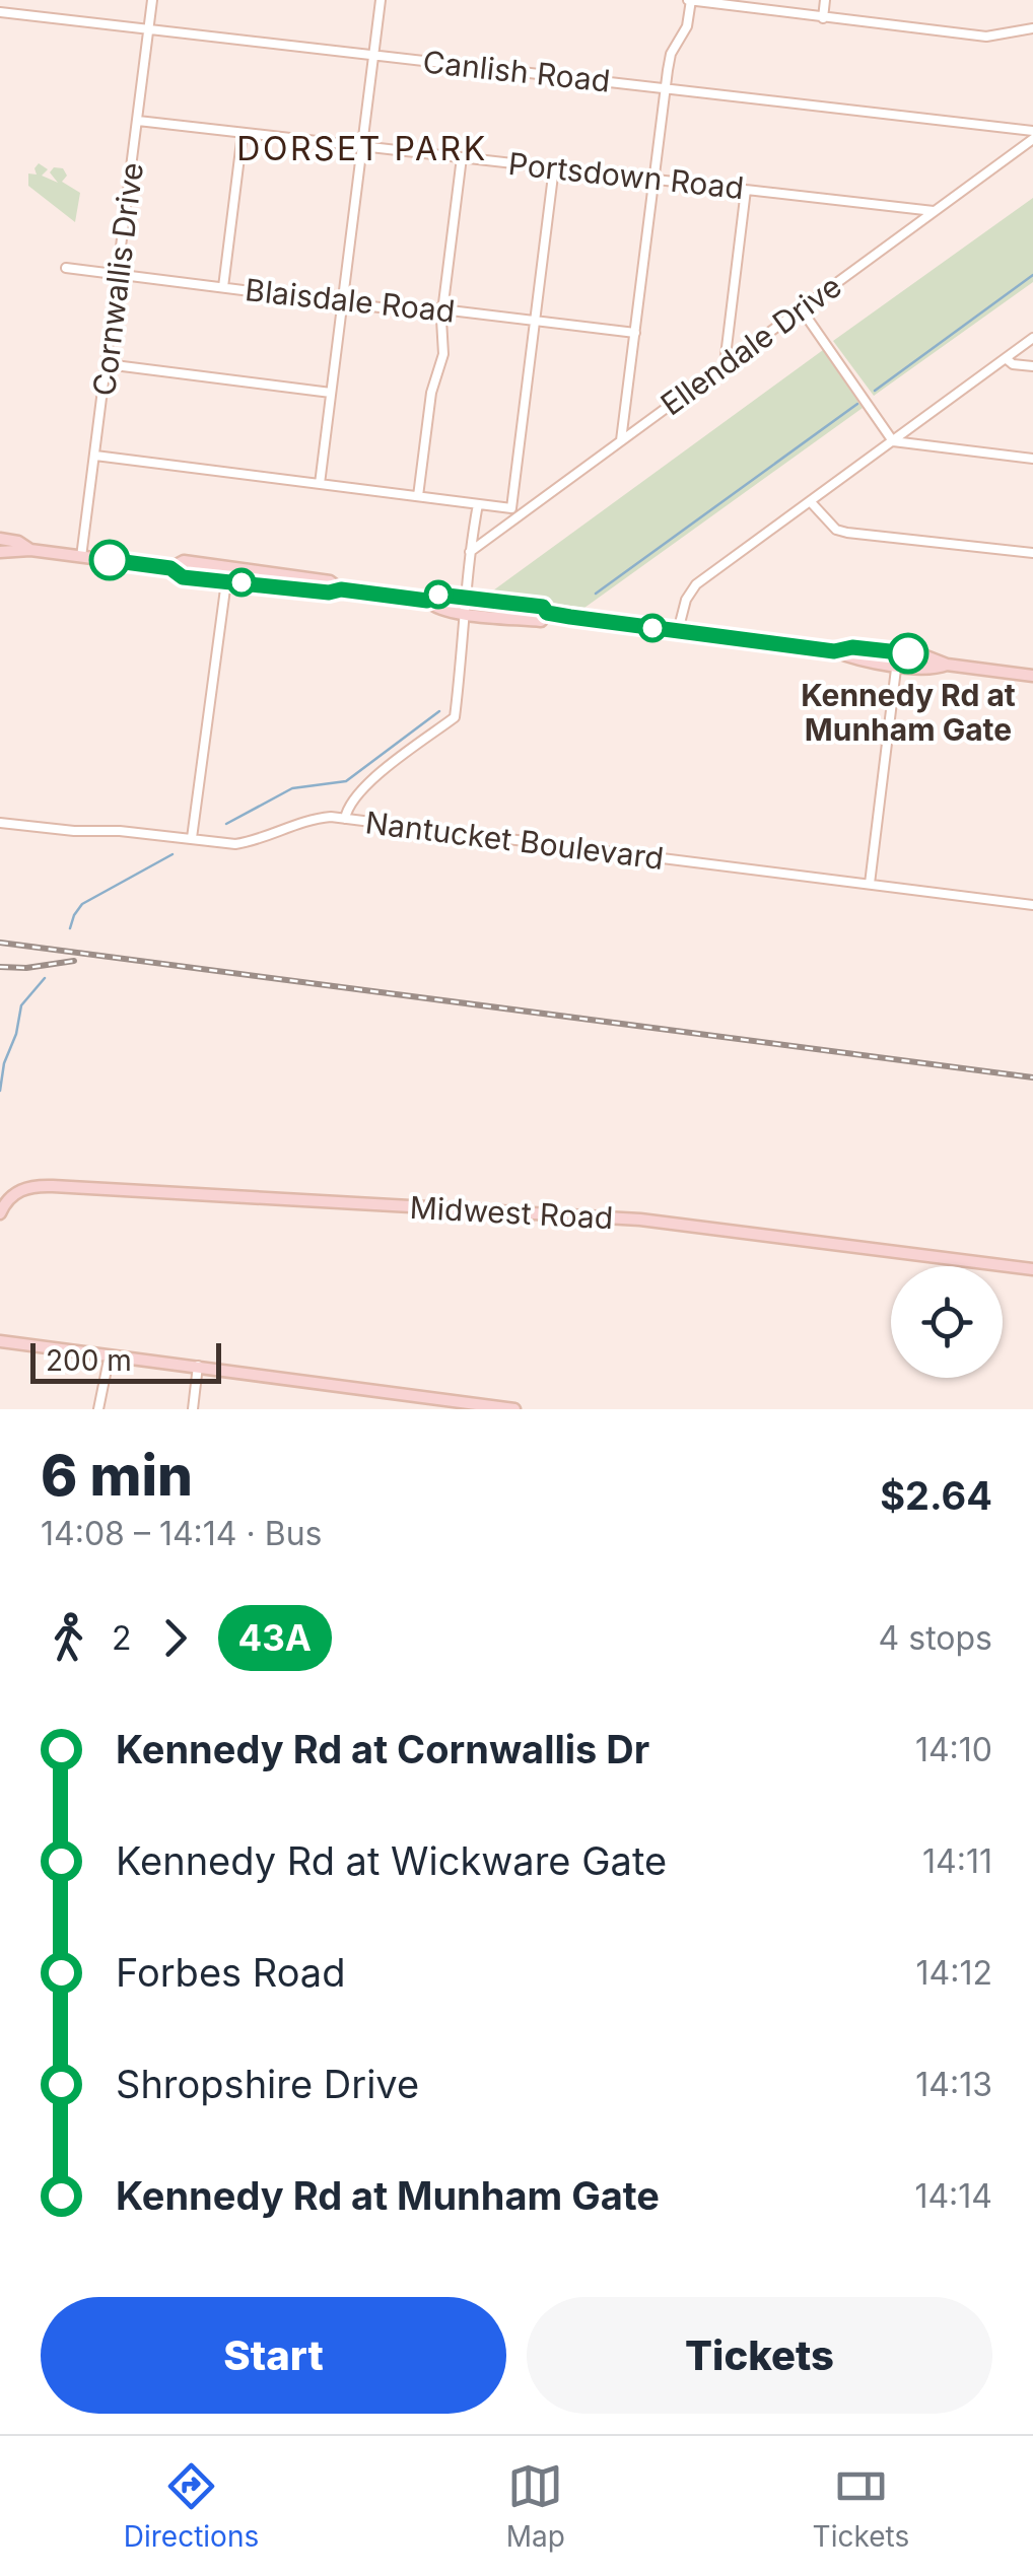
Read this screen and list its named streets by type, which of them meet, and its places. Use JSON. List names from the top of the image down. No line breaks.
{"streets":{"main road":["Midwest Road"],"street":["Canlish Road","Portsdown Road","Cornwallis Drive","Blaisdale Road","Ellendale Drive","Nantucket Boulevard"]},"crossings":[["Canlish Road","Cornwallis Drive"],["Portsdown Road","Cornwallis Drive"],["Portsdown Road","Ellendale Drive"],["Cornwallis Drive","Blaisdale Road"]],"districts":["DORSET PARK"],"places":["Kennedy Rd at Munham Gate"],"lines":["bus line 43A"],"scale_bar":"200 m","page":{"scale":"200 m","heading":["6 min","14:08 – 14:14 · Bus","$2.64"],"legs":["2","43A","4 stops"],"list":[{"name":"Kennedy Rd at Cornwallis Dr","value":"14:10"},{"name":"Kennedy Rd at Wickware Gate","value":"14:11"},{"name":"Forbes Road","value":"14:12"},{"name":"Shropshire Drive","value":"14:13"},{"name":"Kennedy Rd at Munham Gate","value":"14:14"}],"buttons":["Start","Tickets"],"tabs":["Directions","Map","Tickets"]}}
